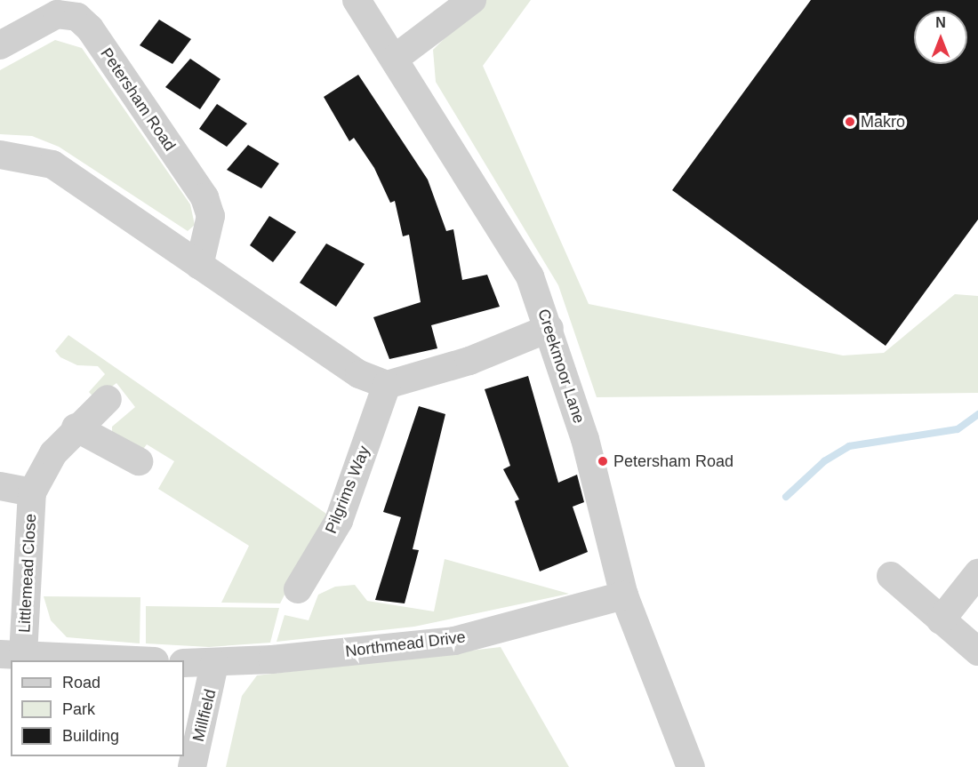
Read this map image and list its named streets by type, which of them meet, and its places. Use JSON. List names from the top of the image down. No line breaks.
{"streets":{"street":["Petersham Road","Creekmoor Lane","Pilgrims Way","Littlemead Close","Northmead Drive","Millfield"]},"crossings":[["Creekmoor Lane","Northmead Drive"],["Northmead Drive","Millfield"]],"places":["Makro","Petersham Road"],"legend":["Road","Park","Building"],"north":"top"}
